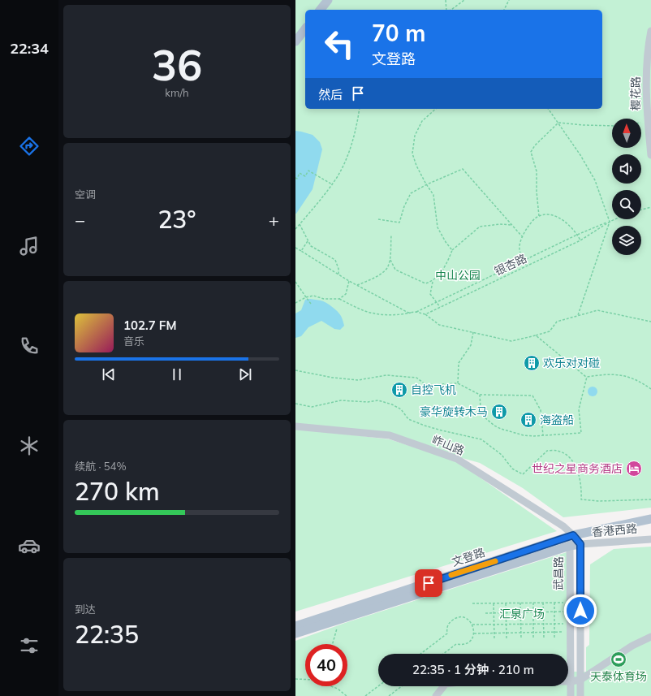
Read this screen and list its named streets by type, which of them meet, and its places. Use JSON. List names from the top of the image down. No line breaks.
{"streets":{"main road":["文登路"],"street":["樱花路","岞山路","香港西路","武昌路"],"path":["银杏路"]},"crossings":[["岞山路","文登路"],["岞山路","武昌路"],["香港西路","文登路"],["香港西路","武昌路"],["文登路","武昌路"]],"parks":["中山公园","汇泉广场"],"places":{"building":["欢乐对对碰","自控飞机","豪华旋转木马","海盗船"],"hotel":["世纪之星商务酒店"],"sports":["天泰体育场"]},"north":"top","page":{"tabs":"22:34","tile":[["36","km/h"],"空调",["续航 · 54%","270 km"],["到达","22:35"]],"turn":["70 m","文登路"],"then":"然后","heat":["−","23°","+"],"song":["102.7 FM","音乐"],"limit":"40","trip":"22:35 · 1 分钟 · 210 m"}}
